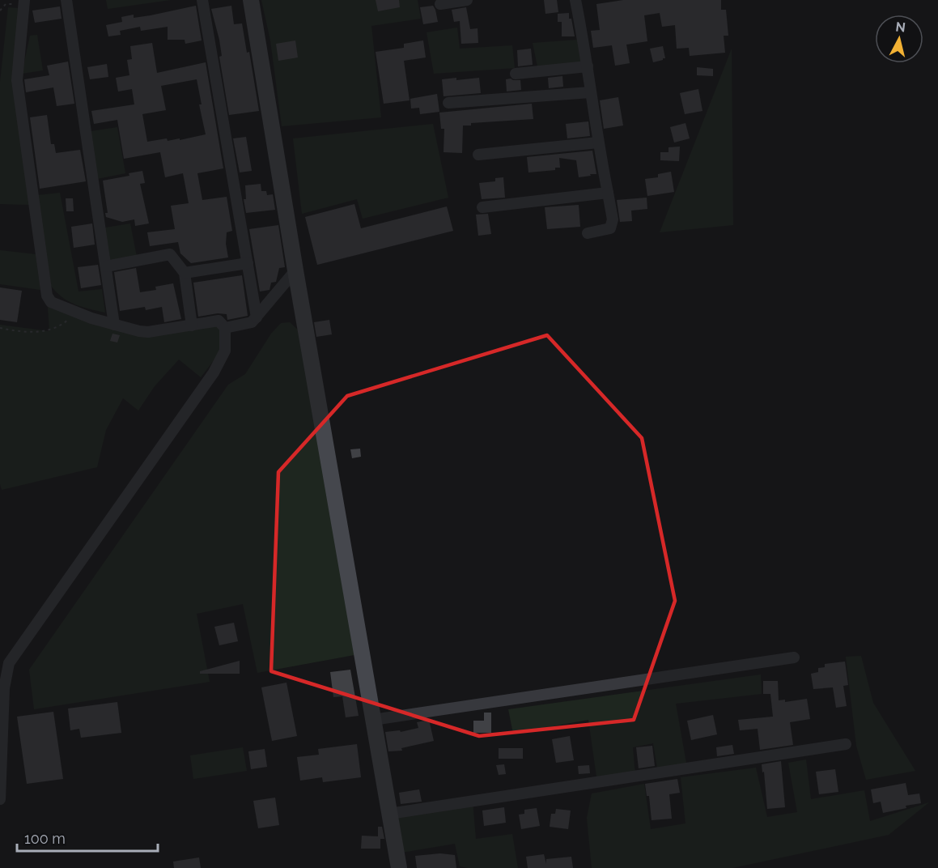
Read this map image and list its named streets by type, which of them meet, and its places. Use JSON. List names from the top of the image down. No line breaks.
{"scale_bar":"100 m","north":"top"}
